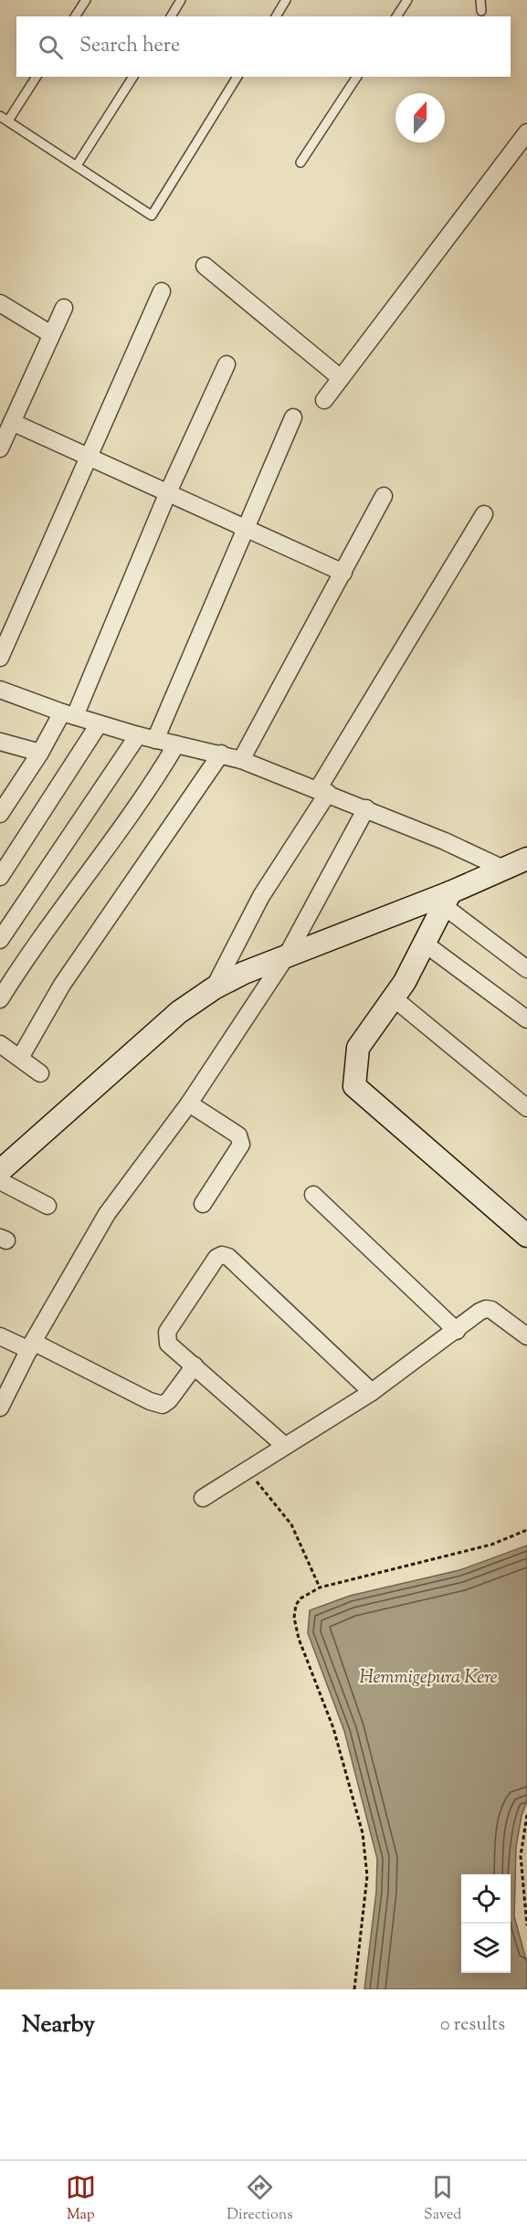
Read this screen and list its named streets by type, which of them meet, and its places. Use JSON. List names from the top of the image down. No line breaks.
{"water":["Hemmigepura Kere"],"north":"top","page":{"search":"Search here","heading":["Nearby","0 results"],"nav":["Map","Directions","Saved"]}}
